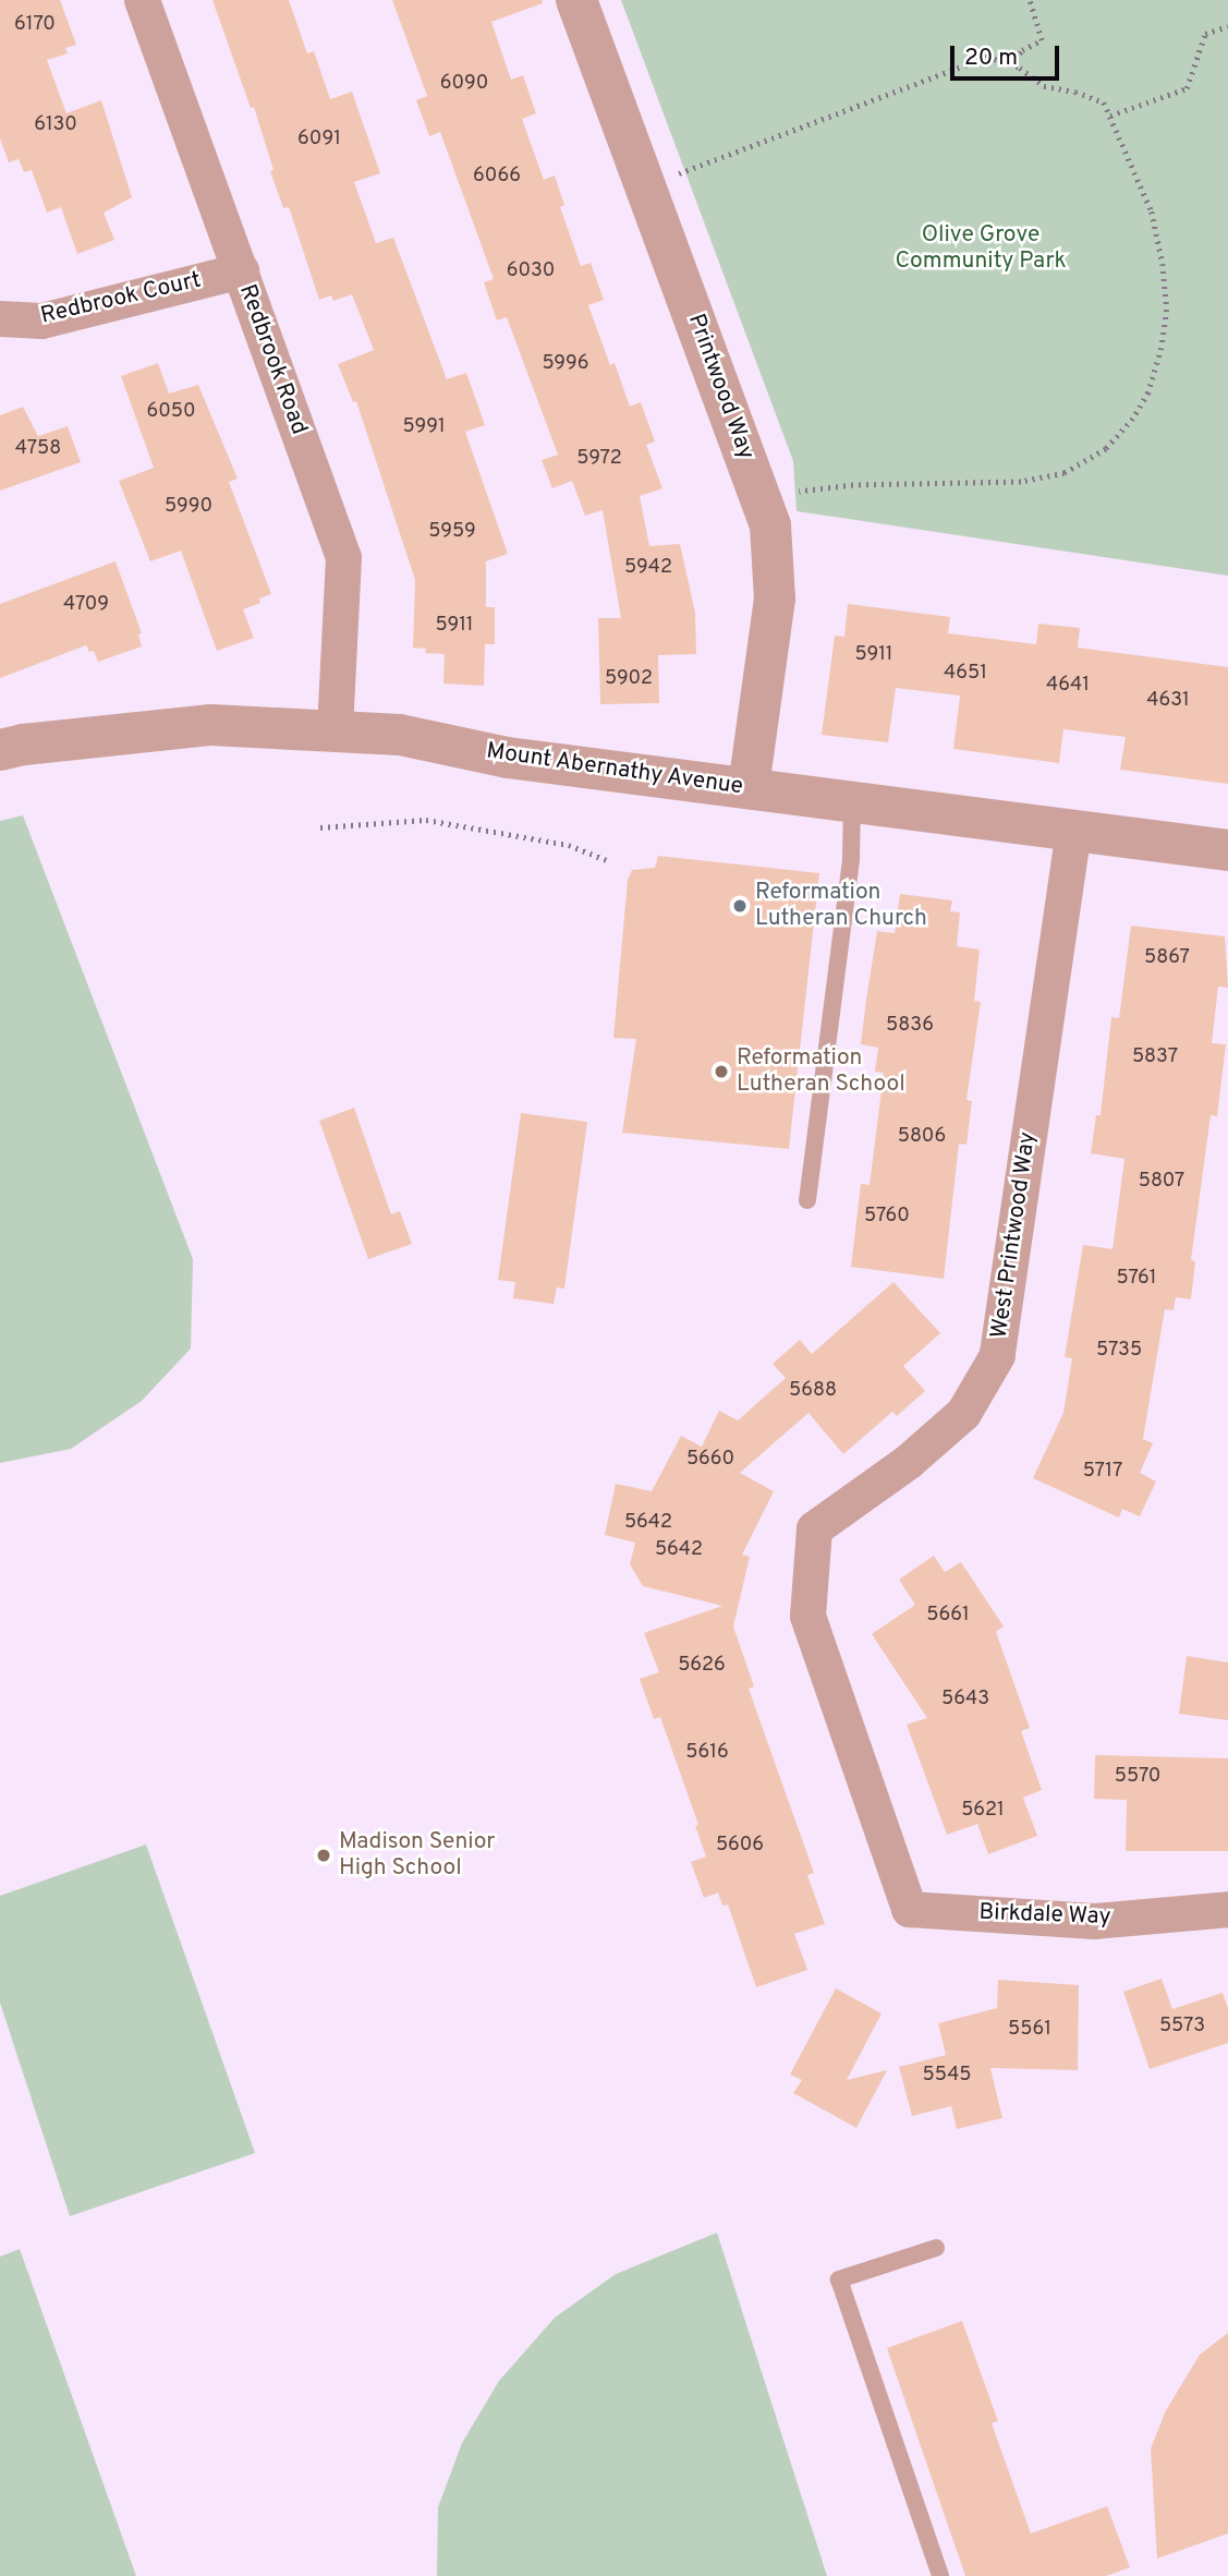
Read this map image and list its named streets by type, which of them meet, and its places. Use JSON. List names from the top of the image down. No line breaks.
{"streets":{"street":["Redbrook Court","Redbrook Road","Printwood Way","Mount Abernathy Avenue","West Printwood Way","Birkdale Way"]},"crossings":[["Redbrook Court","Redbrook Road"],["Redbrook Road","Mount Abernathy Avenue"],["Printwood Way","Mount Abernathy Avenue"],["Mount Abernathy Avenue","West Printwood Way"],["West Printwood Way","Birkdale Way"]],"parks":["Olive Grove Community Park"],"places":["Reformation Lutheran Church","Reformation Lutheran School","Madison Senior High School"],"house_numbers":["6170","6090","6130","6091","6066","6030","5996","6050","5991","4758","5972","5990","5959","5942","4709","5911","5911","4651","5902","4641","4631","5867","5836","5837","5806","5807","5760","5761","5735","5688","5660","5717","5642","5642","5661","5626","5643","5616","5570","5621","5606","5573","5561","5545"],"scale_bar":"20 m"}
